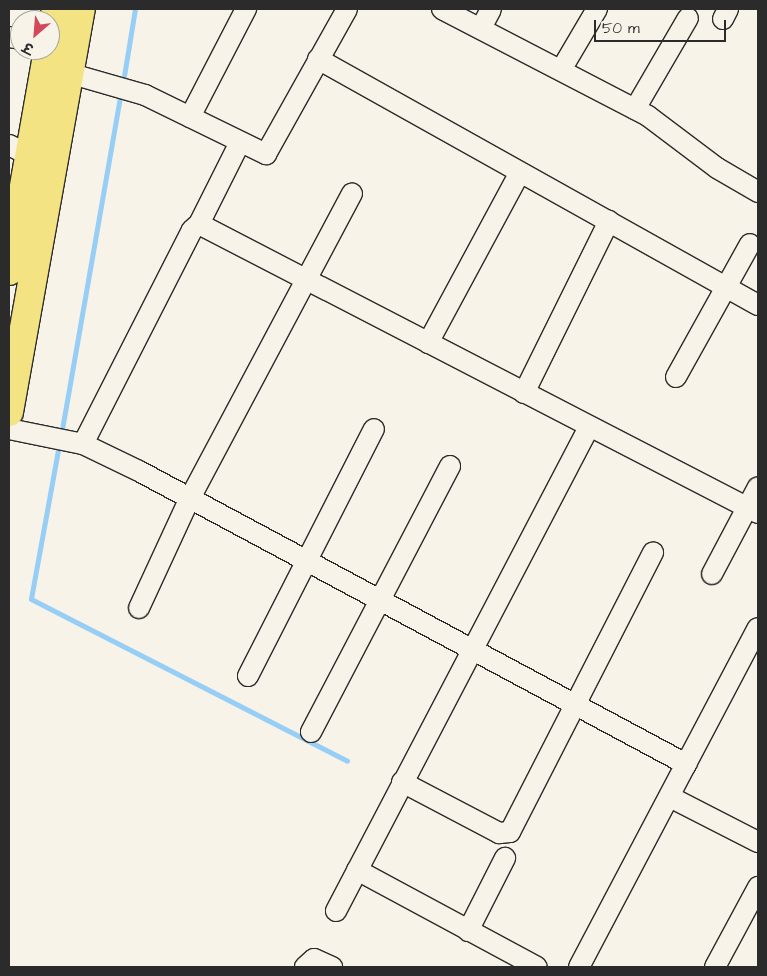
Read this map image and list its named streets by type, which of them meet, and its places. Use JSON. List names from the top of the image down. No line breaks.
{"scale_bar":"50 m","north":"bottom left"}
